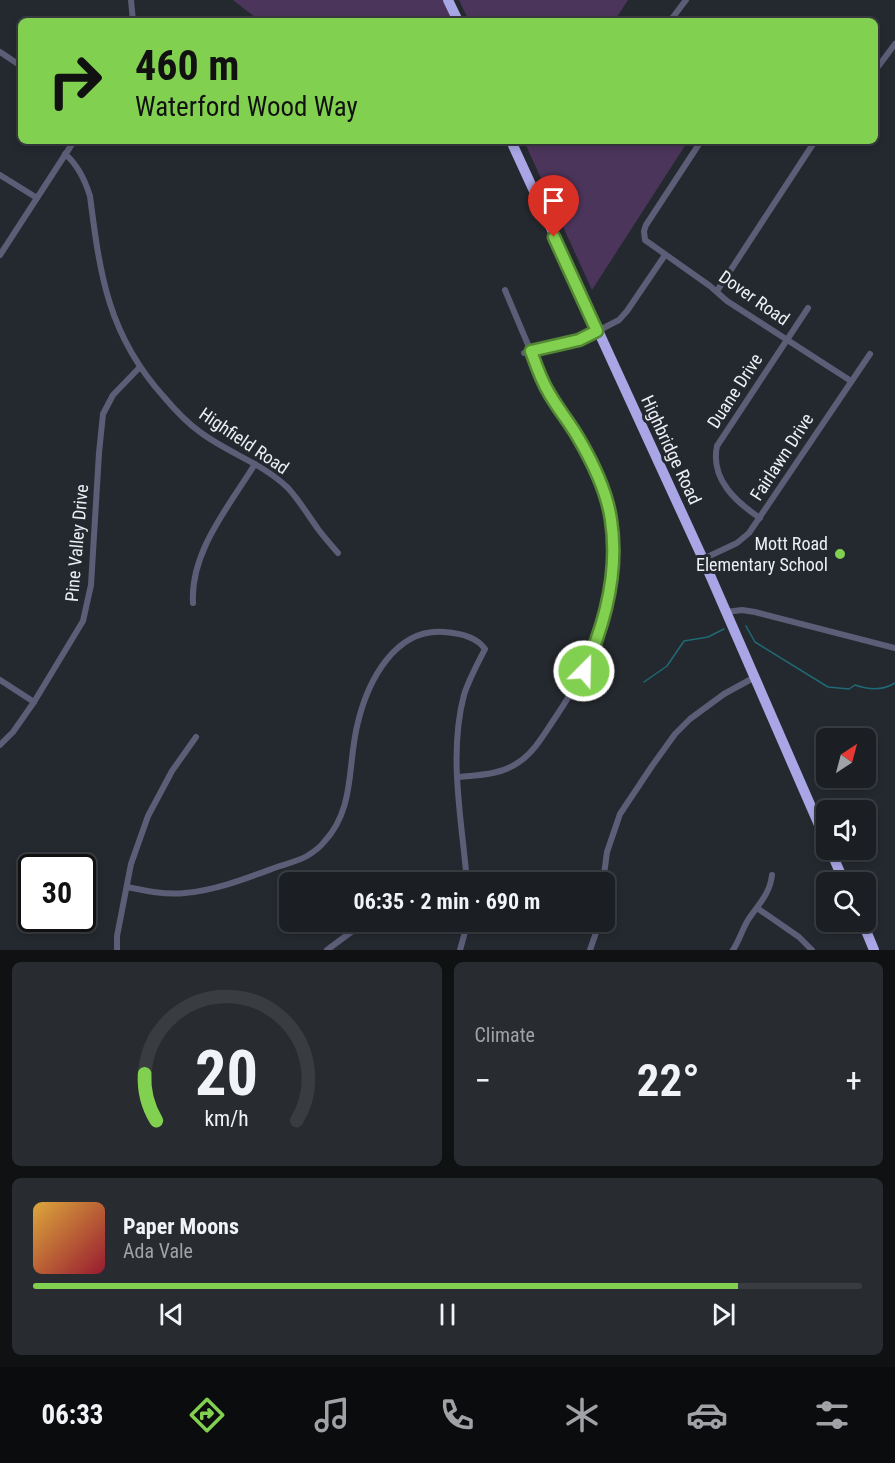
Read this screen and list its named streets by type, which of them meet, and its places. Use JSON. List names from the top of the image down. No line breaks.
{"streets":{"highway":["Highbridge Road"],"street":["Dover Road","Duane Drive","Highfield Road","Fairlawn Drive","Pine Valley Drive"]},"crossings":[["Dover Road","Duane Drive"],["Dover Road","Fairlawn Drive"],["Duane Drive","Fairlawn Drive"],["Highfield Road","Pine Valley Drive"],["Highbridge Road","Fairlawn Drive"]],"places":["Mott Road Elementary School"],"north":"top right","page":{"turn":["460 m","Waterford Wood Way"],"limit":"30","trip":"06:35 · 2 min · 690 m","tile":"Climate","heat":["−","22°","+"],"song":["Paper Moons","Ada Vale"],"tabs":"06:33","gauge":["20","km/h"]}}
